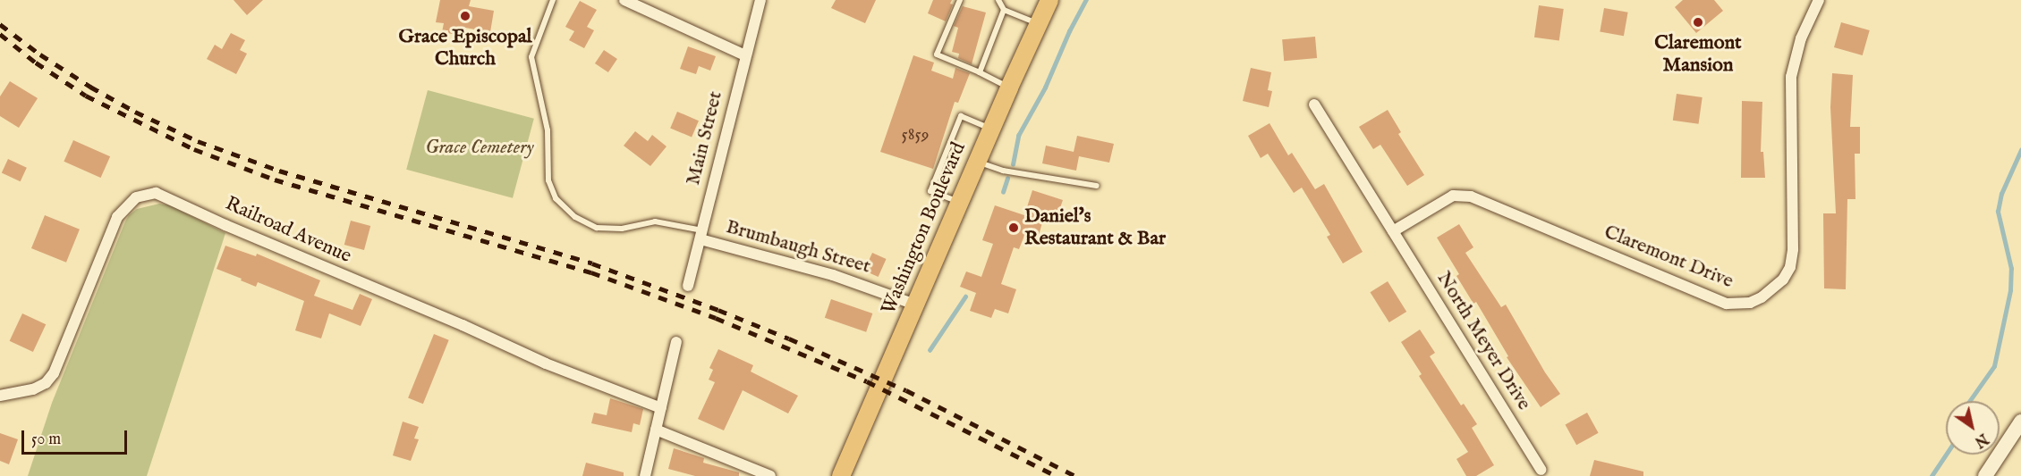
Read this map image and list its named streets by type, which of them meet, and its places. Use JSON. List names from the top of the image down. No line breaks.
{"streets":{"main road":["Washington Boulevard"],"street":["Main Street","Railroad Avenue","Brumbaugh Street","Claremont Drive","North Meyer Drive"]},"crossings":[["Main Street","Brumbaugh Street"],["Washington Boulevard","Brumbaugh Street"],["Claremont Drive","North Meyer Drive"]],"parks":["Grace Cemetery"],"places":["Grace Episcopal Church","Claremont Mansion","Daniel's Restaurant & Bar"],"house_numbers":["5859"],"scale_bar":"50 m","north":"bottom right"}
